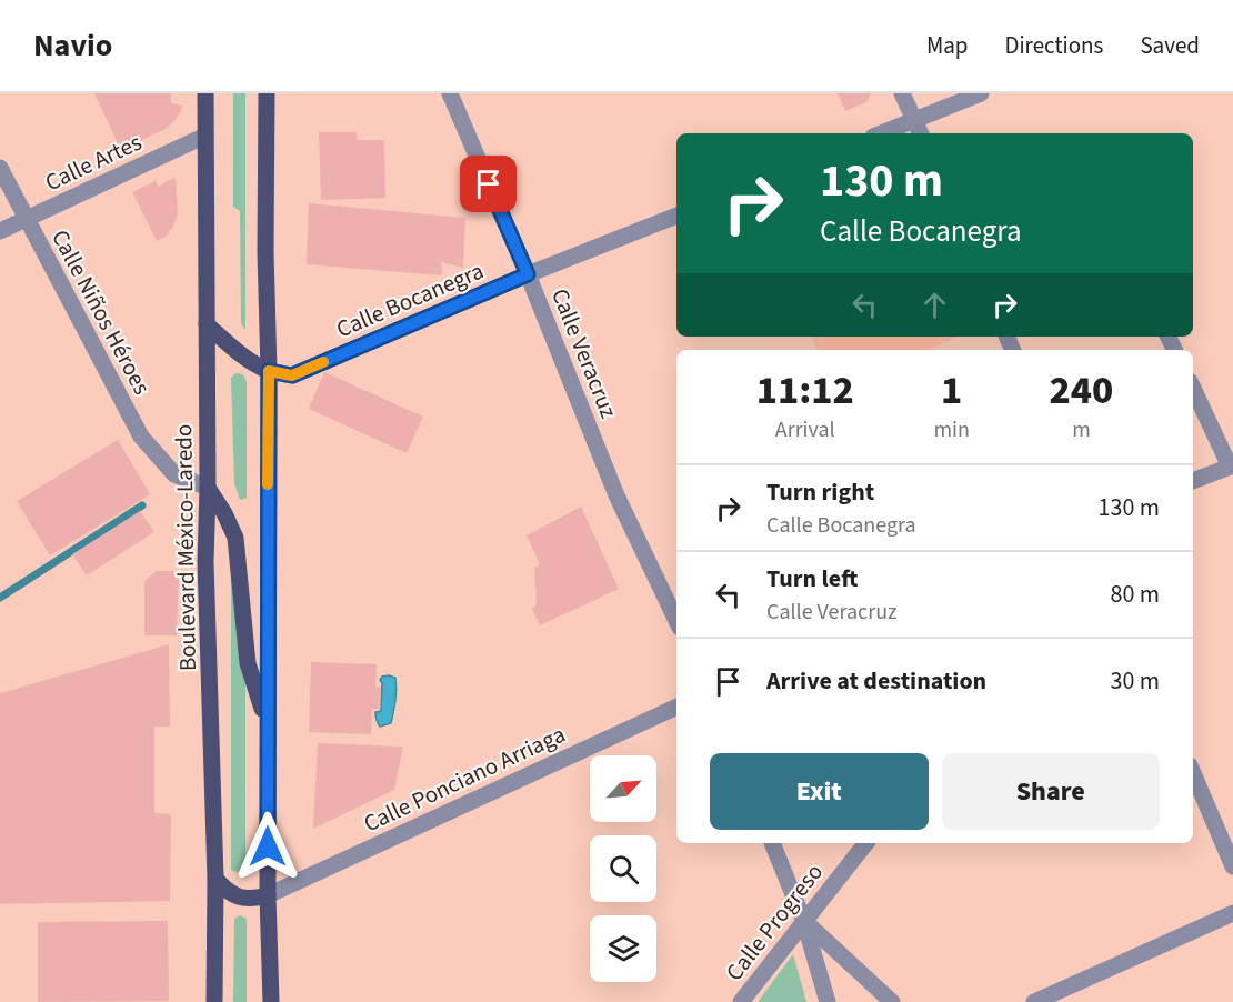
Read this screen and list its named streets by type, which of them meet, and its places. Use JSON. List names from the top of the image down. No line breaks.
{"streets":{"main road":["Boulevard México-Laredo"],"street":["Calle Artes","Calle Bocanegra","Calle Niños Héroes","Calle Veracruz","Calle Ponciano Arriaga","Calle Progreso"]},"crossings":[["Calle Artes","Calle Niños Héroes"],["Calle Artes","Boulevard México-Laredo"],["Calle Bocanegra","Calle Veracruz"],["Calle Niños Héroes","Boulevard México-Laredo"]],"north":"top right","page":{"header":"Navio","nav":["Map","Directions","Saved"],"turn":["130 m","Calle Bocanegra"],"eta":["11:12","Arrival","1","min","240","m"],"list":[{"name":"Turn right","note":"Calle Bocanegra","value":"130 m"},{"name":"Turn left","note":"Calle Veracruz","value":"80 m"},{"name":"Arrive at destination","value":"30 m"}],"buttons":["Exit","Share"]}}
